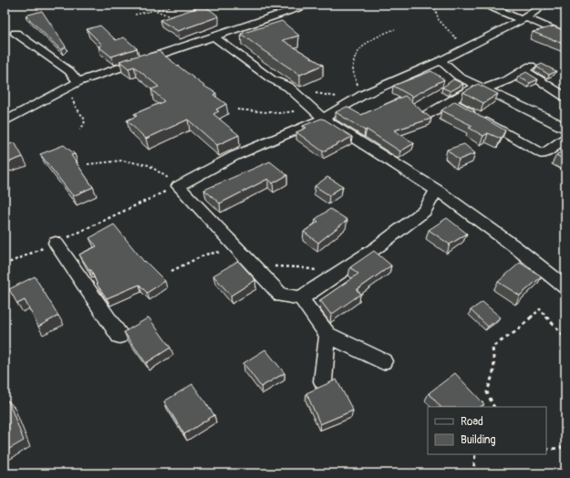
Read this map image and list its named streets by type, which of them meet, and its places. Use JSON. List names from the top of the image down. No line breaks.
{"legend":["Road","Building"]}
